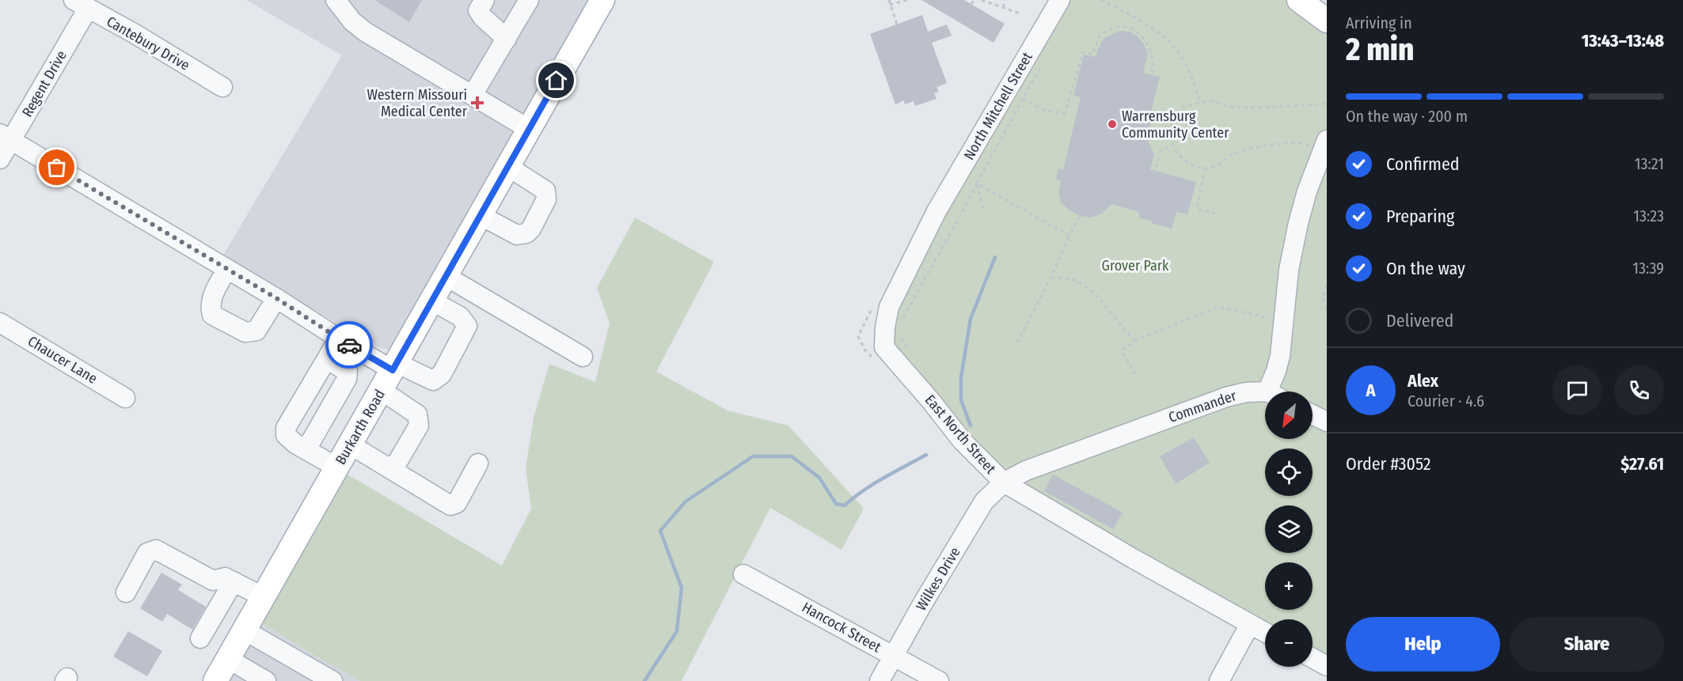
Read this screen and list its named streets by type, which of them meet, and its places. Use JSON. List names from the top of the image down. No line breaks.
{"streets":{"main road":["Burkarth Road"],"street":["Cantebury Drive","Regent Drive","North Mitchell Street","Chaucer Lane","Commander","East North Street","Wilkes Drive","Hancock Street"]},"crossings":[["Cantebury Drive","Regent Drive"],["North Mitchell Street","East North Street"],["Commander","East North Street"],["Commander","Wilkes Drive"],["East North Street","Wilkes Drive"],["Wilkes Drive","Hancock Street"]],"parks":["Grover Park"],"places":{"health":["Western Missouri Medical Center"],"other":["Warrensburg Community Center"]},"north":"bottom left","page":{"heading":["2 min","Arriving in","13:43–13:48"],"panel":["Alex","Courier · 4.6","Order #3052","$27.61"],"bar":"On the way · 200 m","list":[["Confirmed","13:21"],["Preparing","13:23"],["On the way","13:39"],"Delivered"],"round":"A","map_buttons":["+","−"],"buttons":["Help","Share"]}}
